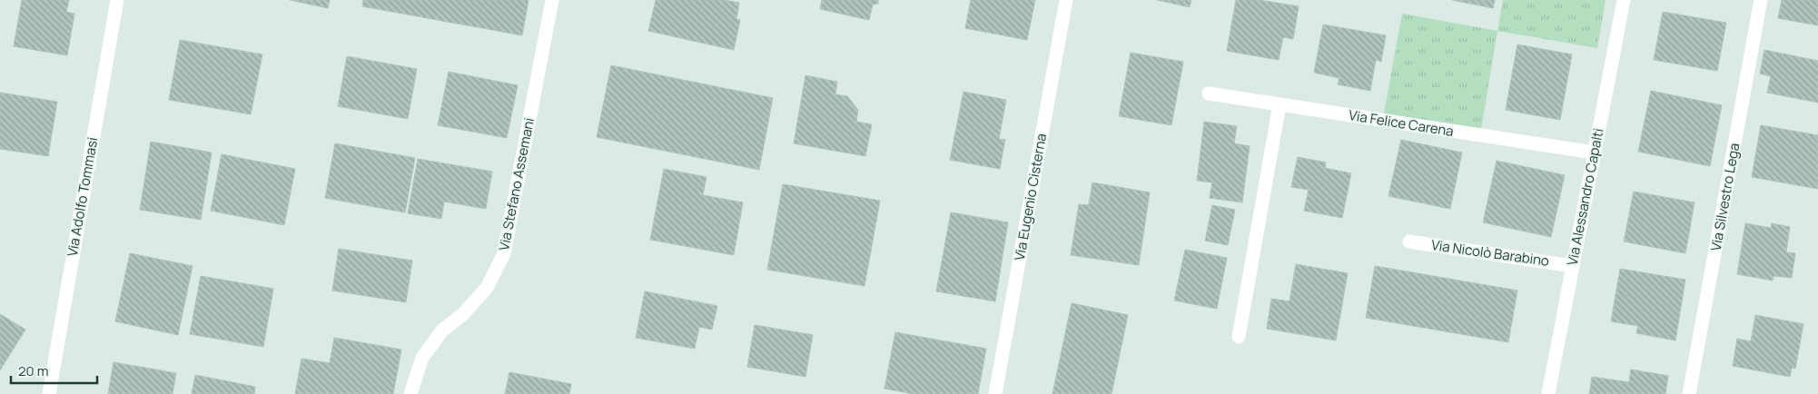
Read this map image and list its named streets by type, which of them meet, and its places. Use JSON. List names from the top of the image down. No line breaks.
{"streets":{"street":["Via Felice Carena","Via Stefano Assemani","Via Adolfo Tommasi","Via Eugenio Cisterna","Via Alessandro Capalti","Via Silvestro Lega","Via Nicolò Barabino"]},"crossings":[["Via Felice Carena","Via Alessandro Capalti"],["Via Alessandro Capalti","Via Nicolò Barabino"]],"scale_bar":"20 m"}
